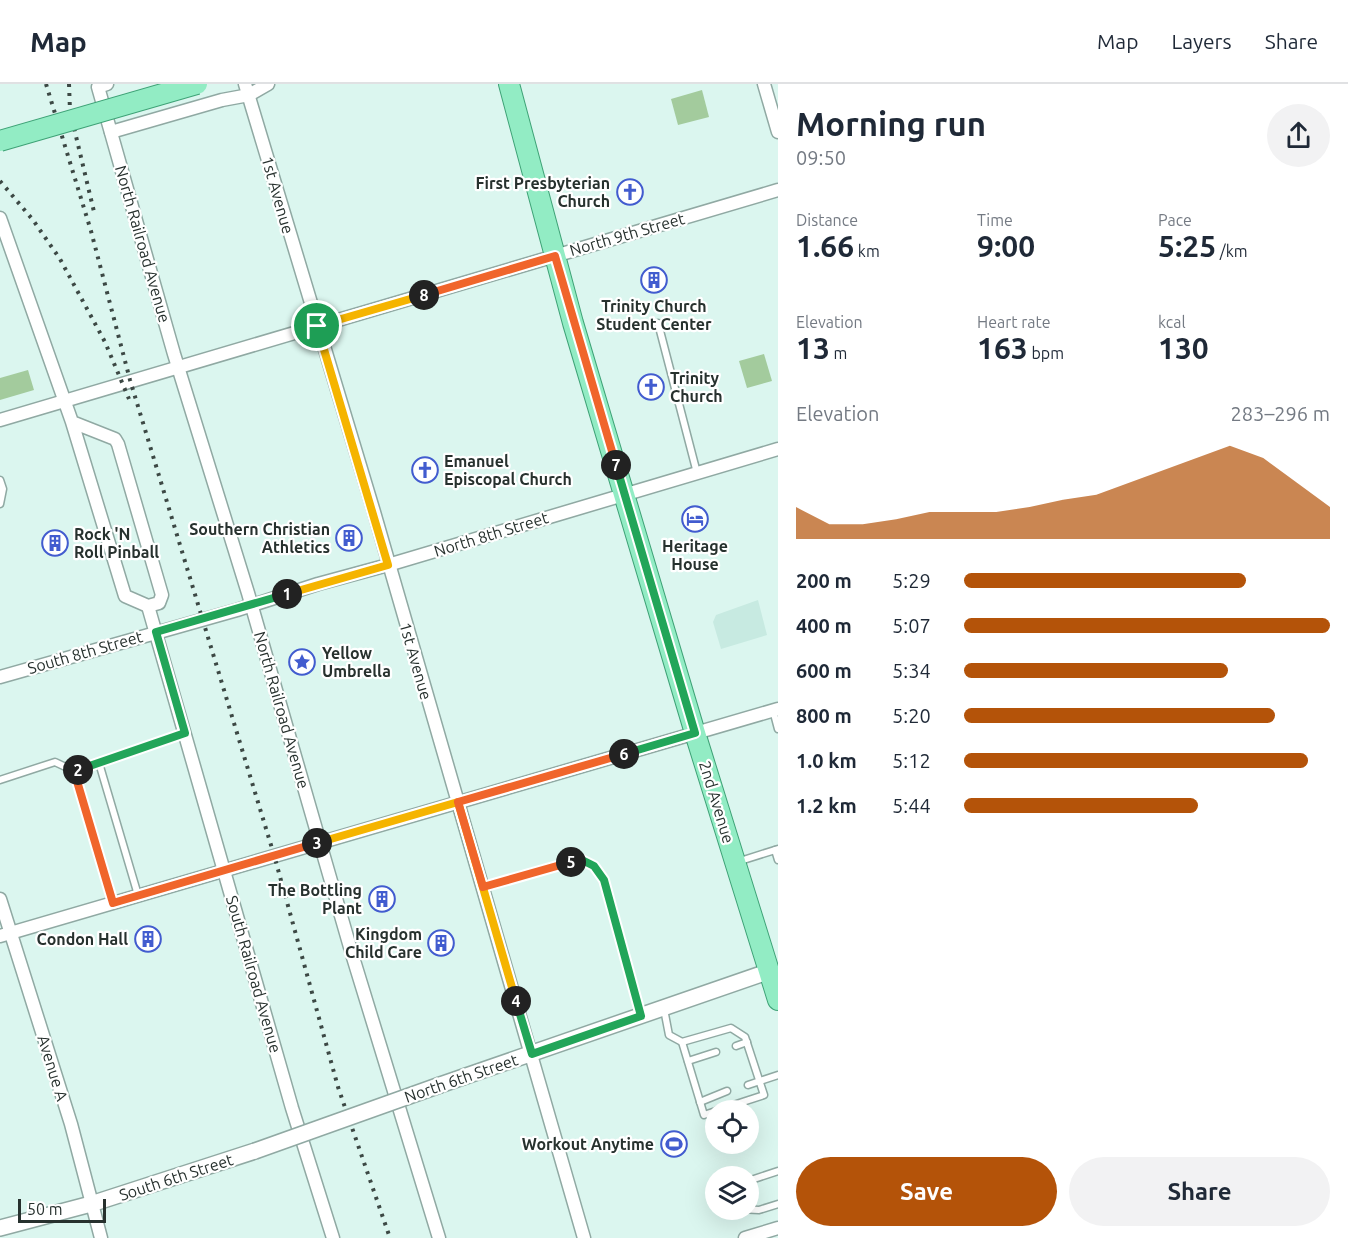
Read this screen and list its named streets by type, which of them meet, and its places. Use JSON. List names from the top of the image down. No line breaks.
{"streets":{"main road":["2nd Avenue"],"street":["1st Avenue","North 9th Street","North Railroad Avenue","North 8th Street","South 8th Street","South Railroad Avenue","Avenue A","North 6th Street","South 6th Street"]},"crossings":[["1st Avenue","North 9th Street"],["1st Avenue","North 8th Street"],["1st Avenue","North 6th Street"],["North 9th Street","North Railroad Avenue"],["North 9th Street","2nd Avenue"],["North Railroad Avenue","North 8th Street"],["North 8th Street","South 8th Street"],["North 8th Street","2nd Avenue"],["South 8th Street","South Railroad Avenue"],["2nd Avenue","North 6th Street"],["Avenue A","South 6th Street"],["North 6th Street","South 6th Street"]],"places":{"church":["First Presbyterian Church","Trinity Church","Emanuel Episcopal Church"],"building":["Trinity Church Student Center","Southern Christian Athletics","Rock 'N Roll Pinball","The Bottling Plant","Condon Hall","Kingdom Child Care"],"hotel":["Heritage House"],"place":["Yellow Umbrella"],"sports":["Workout Anytime"]},"scale_bar":"50 m","page":{"header":"Map","nav":["Map","Layers","Share"],"heading":["Morning run","09:50"],"stats":[["Distance","1.66 km"],["Time","9:00"],["Pace","5:25 /km"],["Elevation","13 m"],["Heart rate","163 bpm"],["kcal","130"]],"pins":["8","7","1","6","2","3","5","4"],"chart":["Elevation","283–296 m"],"list":[{"name":"200 m","note":"5:29"},{"name":"400 m","note":"5:07"},{"name":"600 m","note":"5:34"},{"name":"800 m","note":"5:20"},{"name":"1.0 km","note":"5:12"},{"name":"1.2 km","note":"5:44"}],"buttons":["Save","Share"],"scale":"50 m"}}
